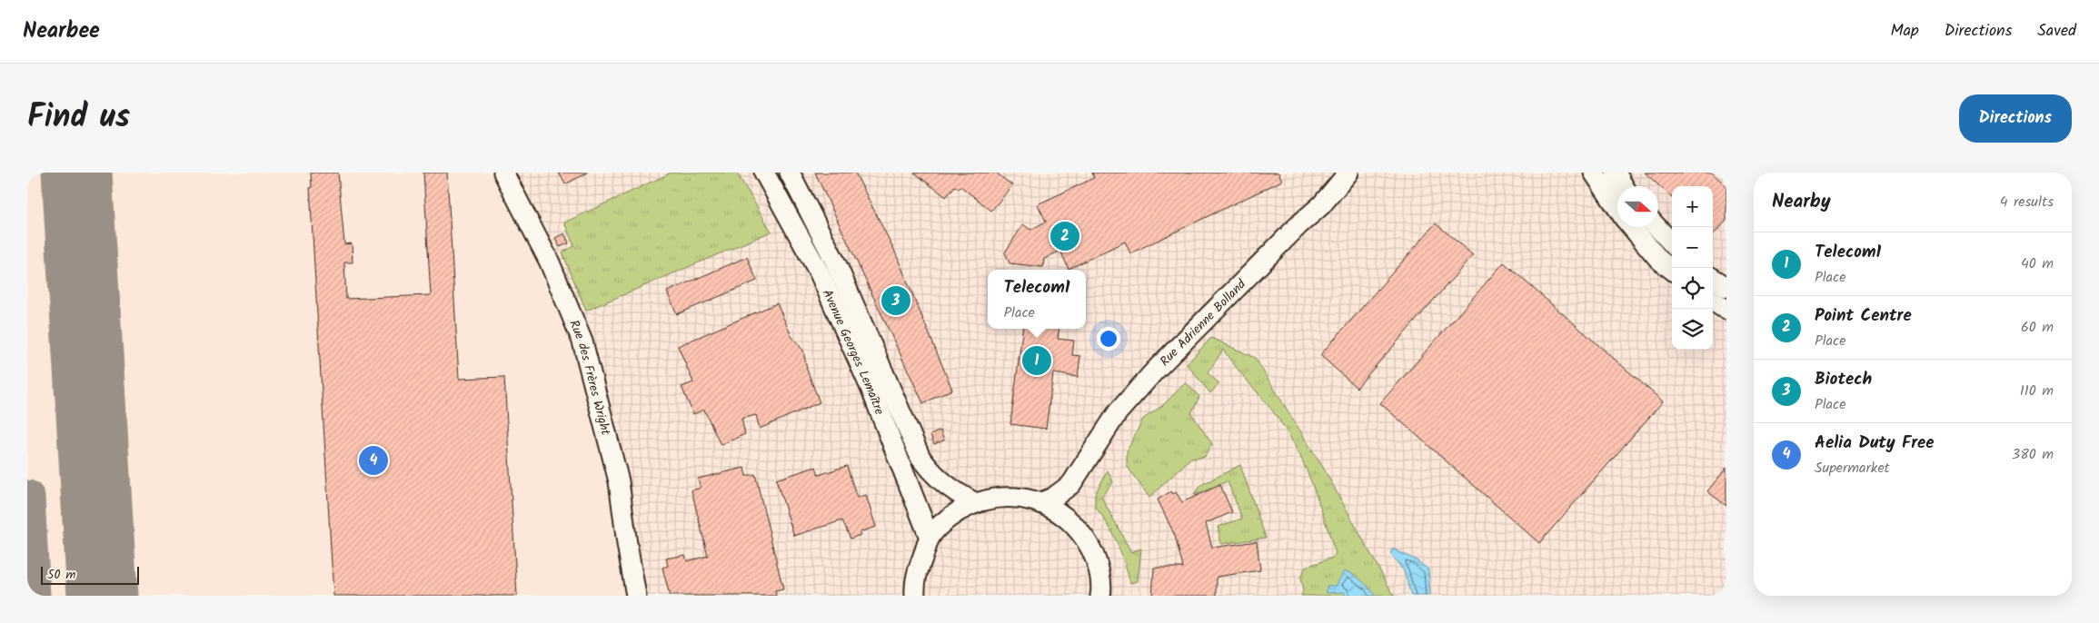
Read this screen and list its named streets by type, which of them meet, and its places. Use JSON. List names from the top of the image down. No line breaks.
{"streets":{"street":["Rue Adrienne Bolland","Avenue Georges Lemaître","Rue des Frères Wright"]},"scale_bar":"50 m","north":"right","page":{"header":"Nearbee","nav":["Map","Directions","Saved"],"title":"Find us","buttons":"Directions","heading":["Nearby","4 results"],"map_buttons":["+","−"],"pins":["2","3","1","4"],"list":[{"mark":"1","name":"Telecom1","note":"Place","value":"40 m"},{"mark":"2","name":"Point Centre","note":"Place","value":"60 m"},{"mark":"3","name":"Biotech","note":"Place","value":"110 m"},{"mark":"4","name":"Aelia Duty Free","note":"Supermarket","value":"380 m"}],"popup":["Telecom1","Place"],"scale":"50 m"}}
